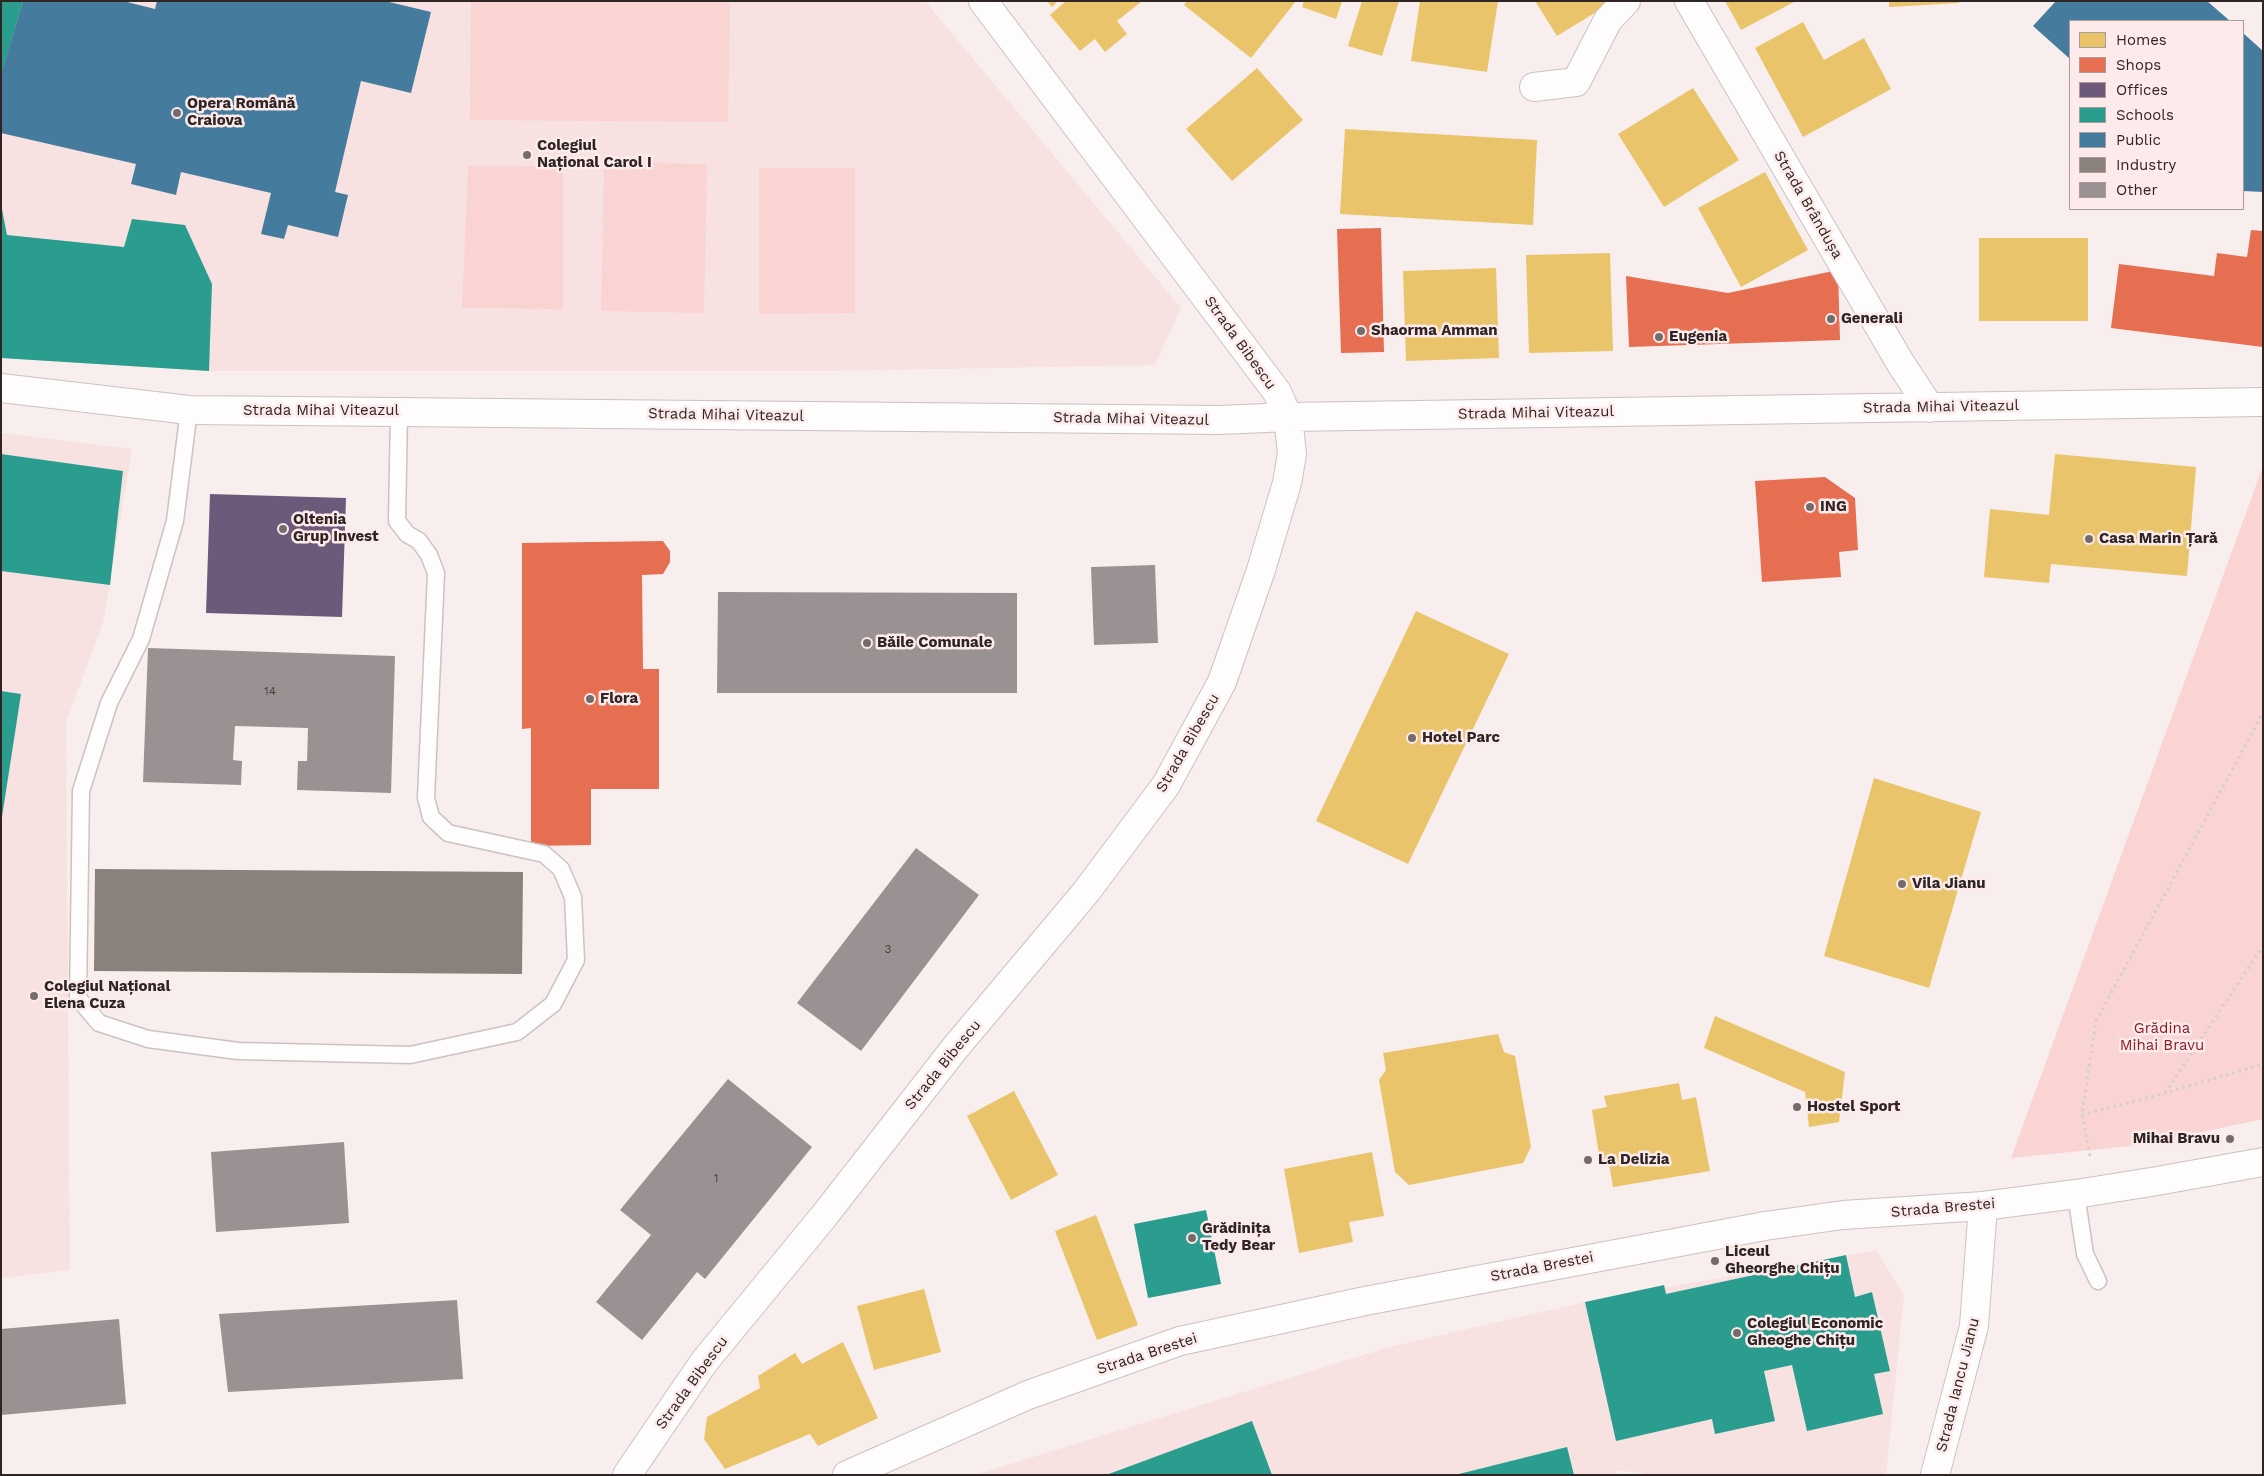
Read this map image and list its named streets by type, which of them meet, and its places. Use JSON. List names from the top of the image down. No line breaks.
{"streets":{"street":["Strada Brândușa","Strada Bibescu","Strada Mihai Viteazul","Strada Brestei","Strada Iancu Jianu"]},"crossings":[["Strada Brândușa","Strada Mihai Viteazul"],["Strada Bibescu","Strada Mihai Viteazul"],["Strada Brestei","Strada Iancu Jianu"]],"parks":["Grădina Mihai Bravu"],"places":["Opera Română Craiova","Colegiul Național Carol I","Generali","Shaorma Amman","Eugenia","ING","Oltenia Grup Invest","Casa Marin Țară","Băile Comunale","Flora","Hotel Parc","Vila Jianu","Colegiul Național Elena Cuza","Hostel Sport","Mihai Bravu","La Delizia","Grădinița Tedy Bear","Liceul Gheorghe Chițu","Colegiul Economic Gheoghe Chițu"],"house_numbers":["14","3","1"],"legend":["Homes","Shops","Offices","Schools","Public","Industry","Other"]}
